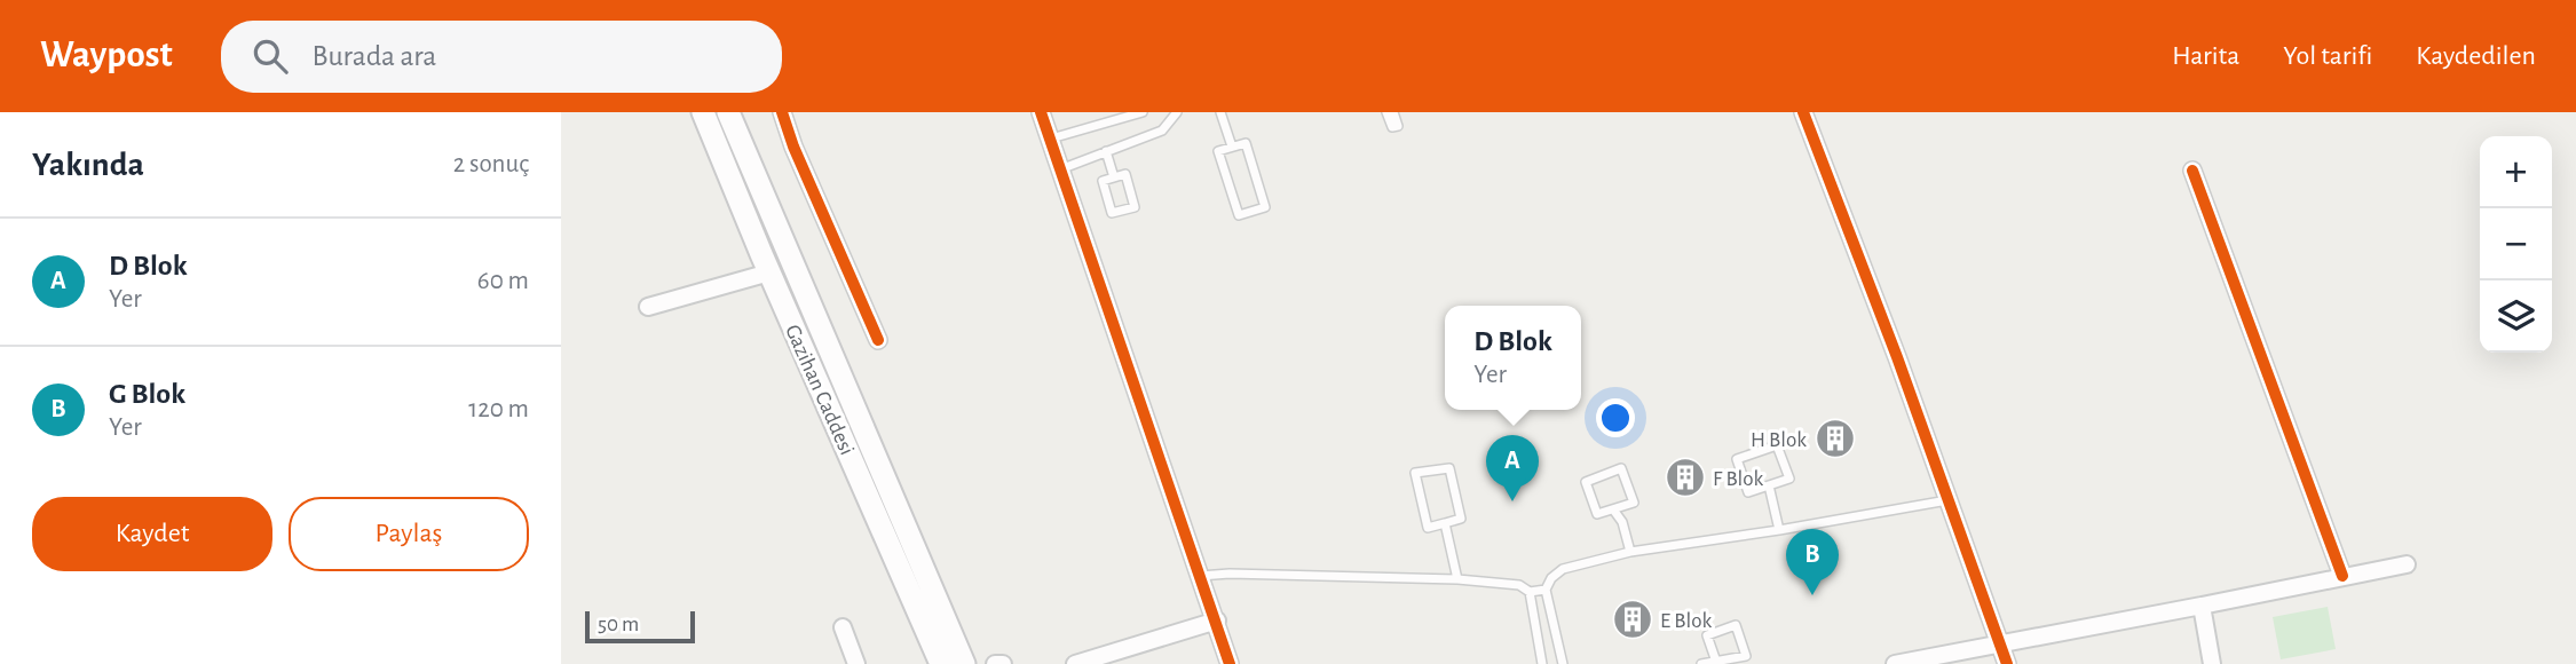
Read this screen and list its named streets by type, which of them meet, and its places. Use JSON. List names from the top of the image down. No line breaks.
{"streets":{"main road":["Gazihan Caddesi"]},"places":{"building":["H Blok","F Blok","E Blok"]},"scale_bar":"50 m","page":{"header":"Waypost","search":"Burada ara","nav":["Harita","Yol tarifi","Kaydedilen"],"heading":["Yakında","2 sonuç"],"map_buttons":["+","−"],"list":[{"mark":"A","name":"D Blok","note":"Yer","value":"60 m"},{"mark":"B","name":"G Blok","note":"Yer","value":"120 m"}],"popup":["D Blok","Yer"],"pins":["A","B"],"buttons":["Kaydet","Paylaş"],"scale":"50 m"}}
